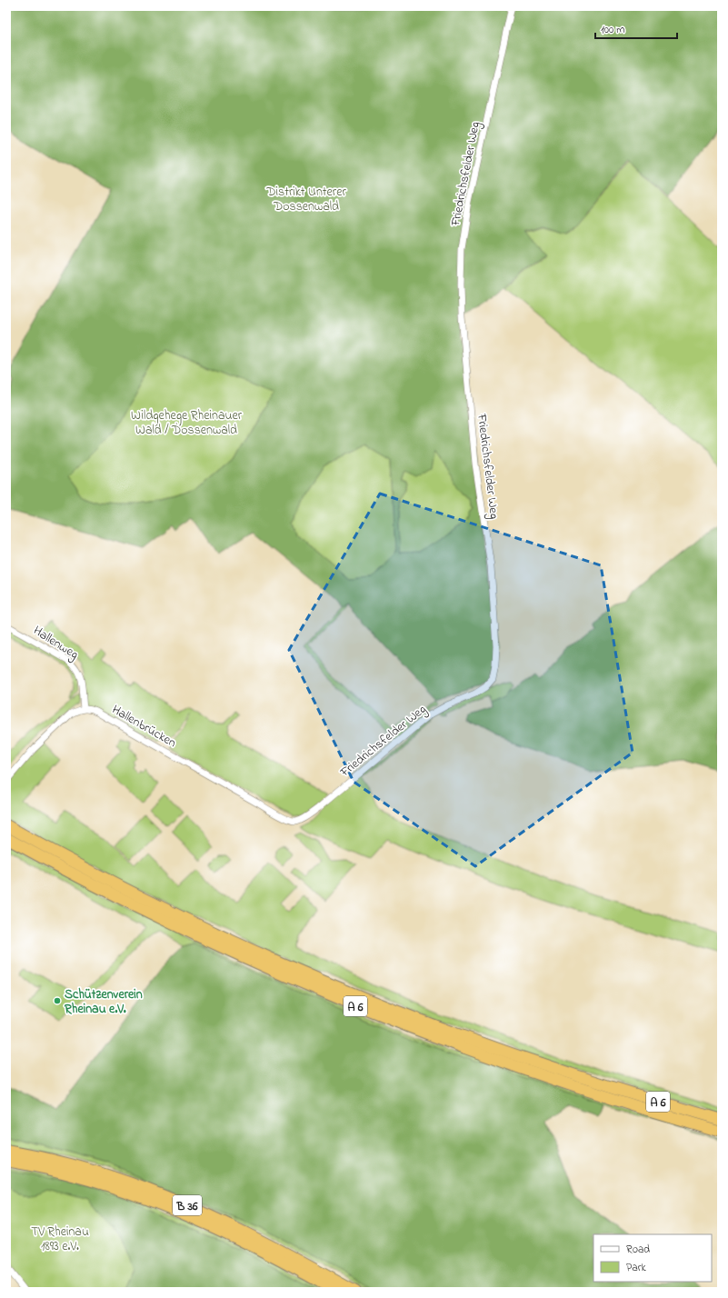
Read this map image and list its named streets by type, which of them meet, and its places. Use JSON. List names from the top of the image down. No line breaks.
{"streets":{"highway":["A 6","B 36"],"street":["Friedrichsfelder Weg","Hallenweg","Hallenbrücken"]},"crossings":[["Friedrichsfelder Weg","Hallenbrücken"],["Hallenweg","Hallenbrücken"]],"parks":["Distrikt Unterer Dossenwald","Wildgehege Rheinauer Wald / Dossenwald","TV Rheinau 1893 e.V."],"places":["Schützenverein Rheinau e.V."],"legend":["Road","Park"],"scale_bar":"100 m"}
